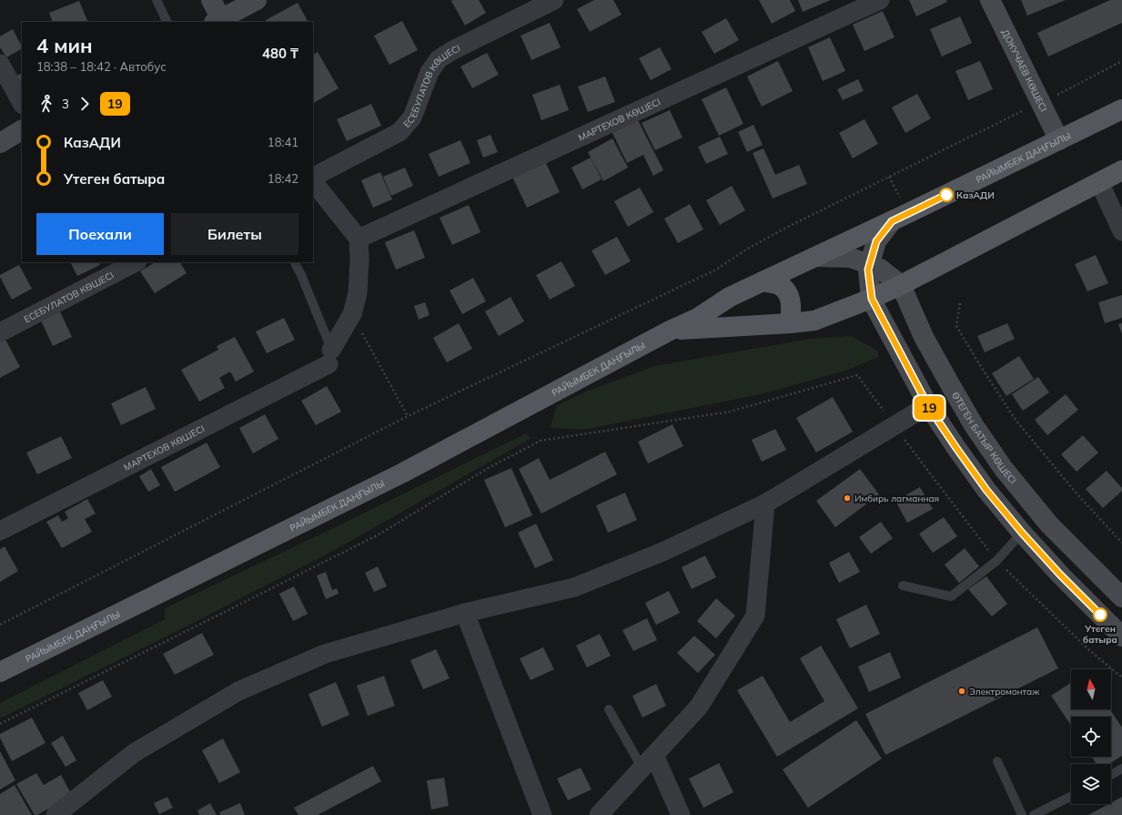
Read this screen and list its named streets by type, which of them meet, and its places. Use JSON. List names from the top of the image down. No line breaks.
{"streets":{"main road":["ДОКУЧАЕВ КӨШЕСІ","РАЙЫМБЕК ДАҢҒЫЛЫ","ӨТЕГЕН БАТЫР КӨШЕСІ"],"street":["ЕСЕБУЛАТОВ КӨШЕСІ","МАРТЕХОВ КӨШЕСІ"]},"crossings":[["ДОКУЧАЕВ КӨШЕСІ","РАЙЫМБЕК ДАҢҒЫЛЫ"],["РАЙЫМБЕК ДАҢҒЫЛЫ","ӨТЕГЕН БАТЫР КӨШЕСІ"]],"places":["КазАДИ","Имбирь лагманная","Утеген батыра","Электромонтаж"],"lines":["bus line 19"],"north":"top","page":{"on_map":"19","heading":["4 мин","18:38 – 18:42 · Автобус","480 ₸"],"legs":["3","19"],"list":[{"name":"КазАДИ","value":"18:41"},{"name":"Утеген батыра","value":"18:42"}],"buttons":["Поехали","Билеты"]}}
